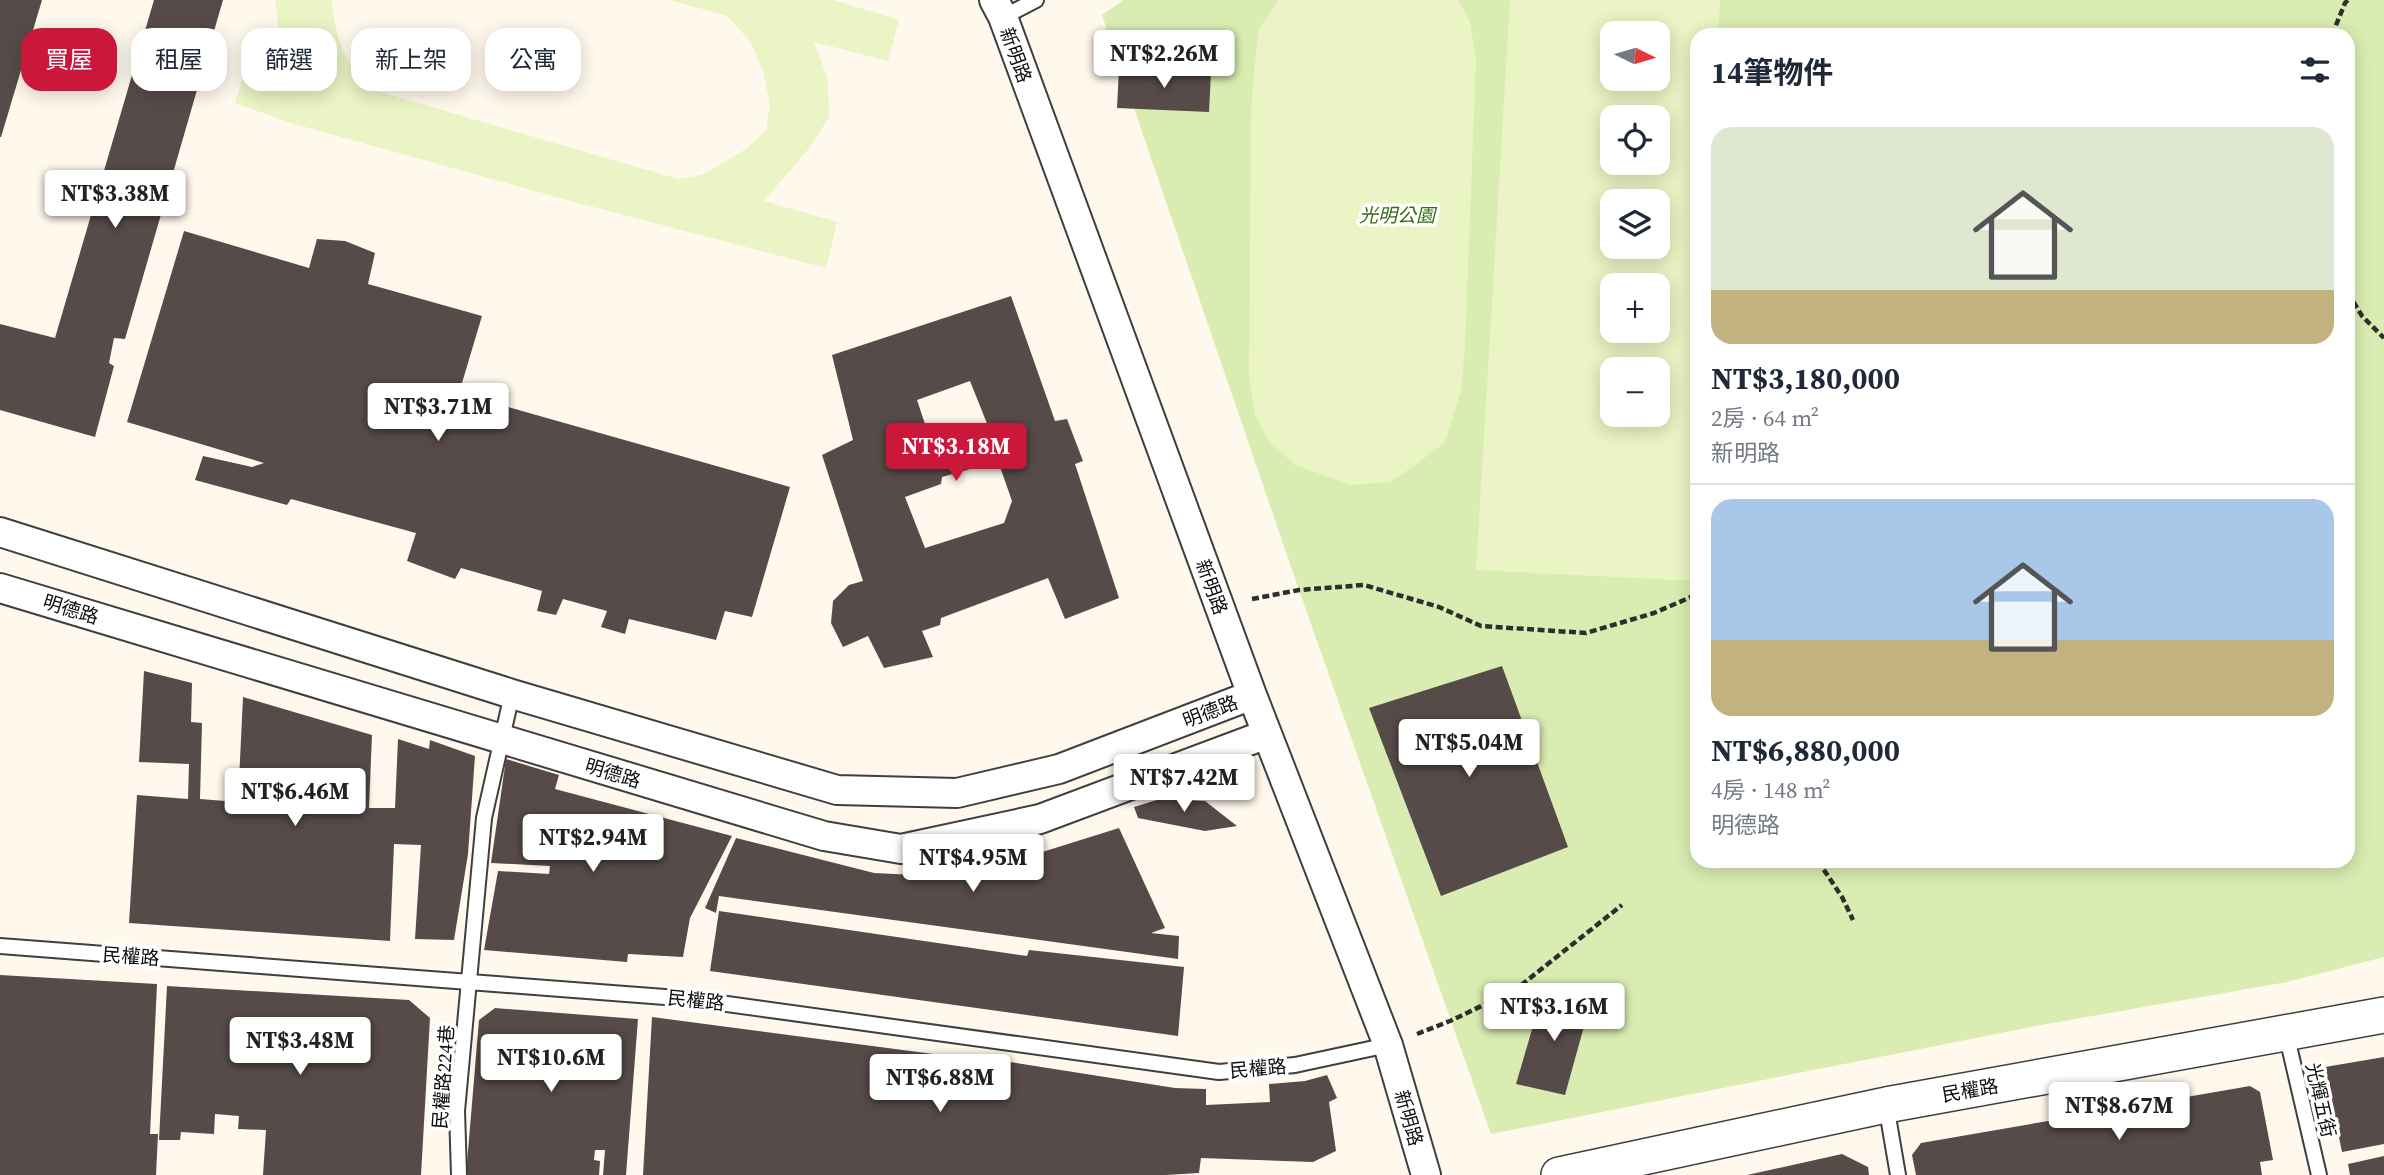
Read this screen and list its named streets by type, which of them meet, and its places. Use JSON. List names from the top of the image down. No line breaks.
{"streets":{"street":["新明路","明德路","民權路"],"lane":["民權路224巷","光輝五街"]},"crossings":[["新明路","明德路"],["新明路","民權路"],["明德路","民權路224巷"],["民權路","民權路224巷"],["民權路","光輝五街"]],"parks":["光明公園"],"north":"right","page":{"map_buttons":["+","−"],"chip":["買屋","租屋","篩選","新上架","公寓"],"heading":"14筆物件","price":["NT$2.26M","NT$3.38M","NT$3.71M","NT$3.18M","NT$5.04M","NT$7.42M","NT$6.46M","NT$2.94M","NT$4.95M","NT$3.16M","NT$3.48M","NT$10.6M","NT$6.88M","NT$8.67M"],"list":[{"name":"NT$3,180,000","note":"2房 · 64 m² · 新明路"},{"name":"NT$6,880,000","note":"4房 · 148 m² · 明德路"}]}}
